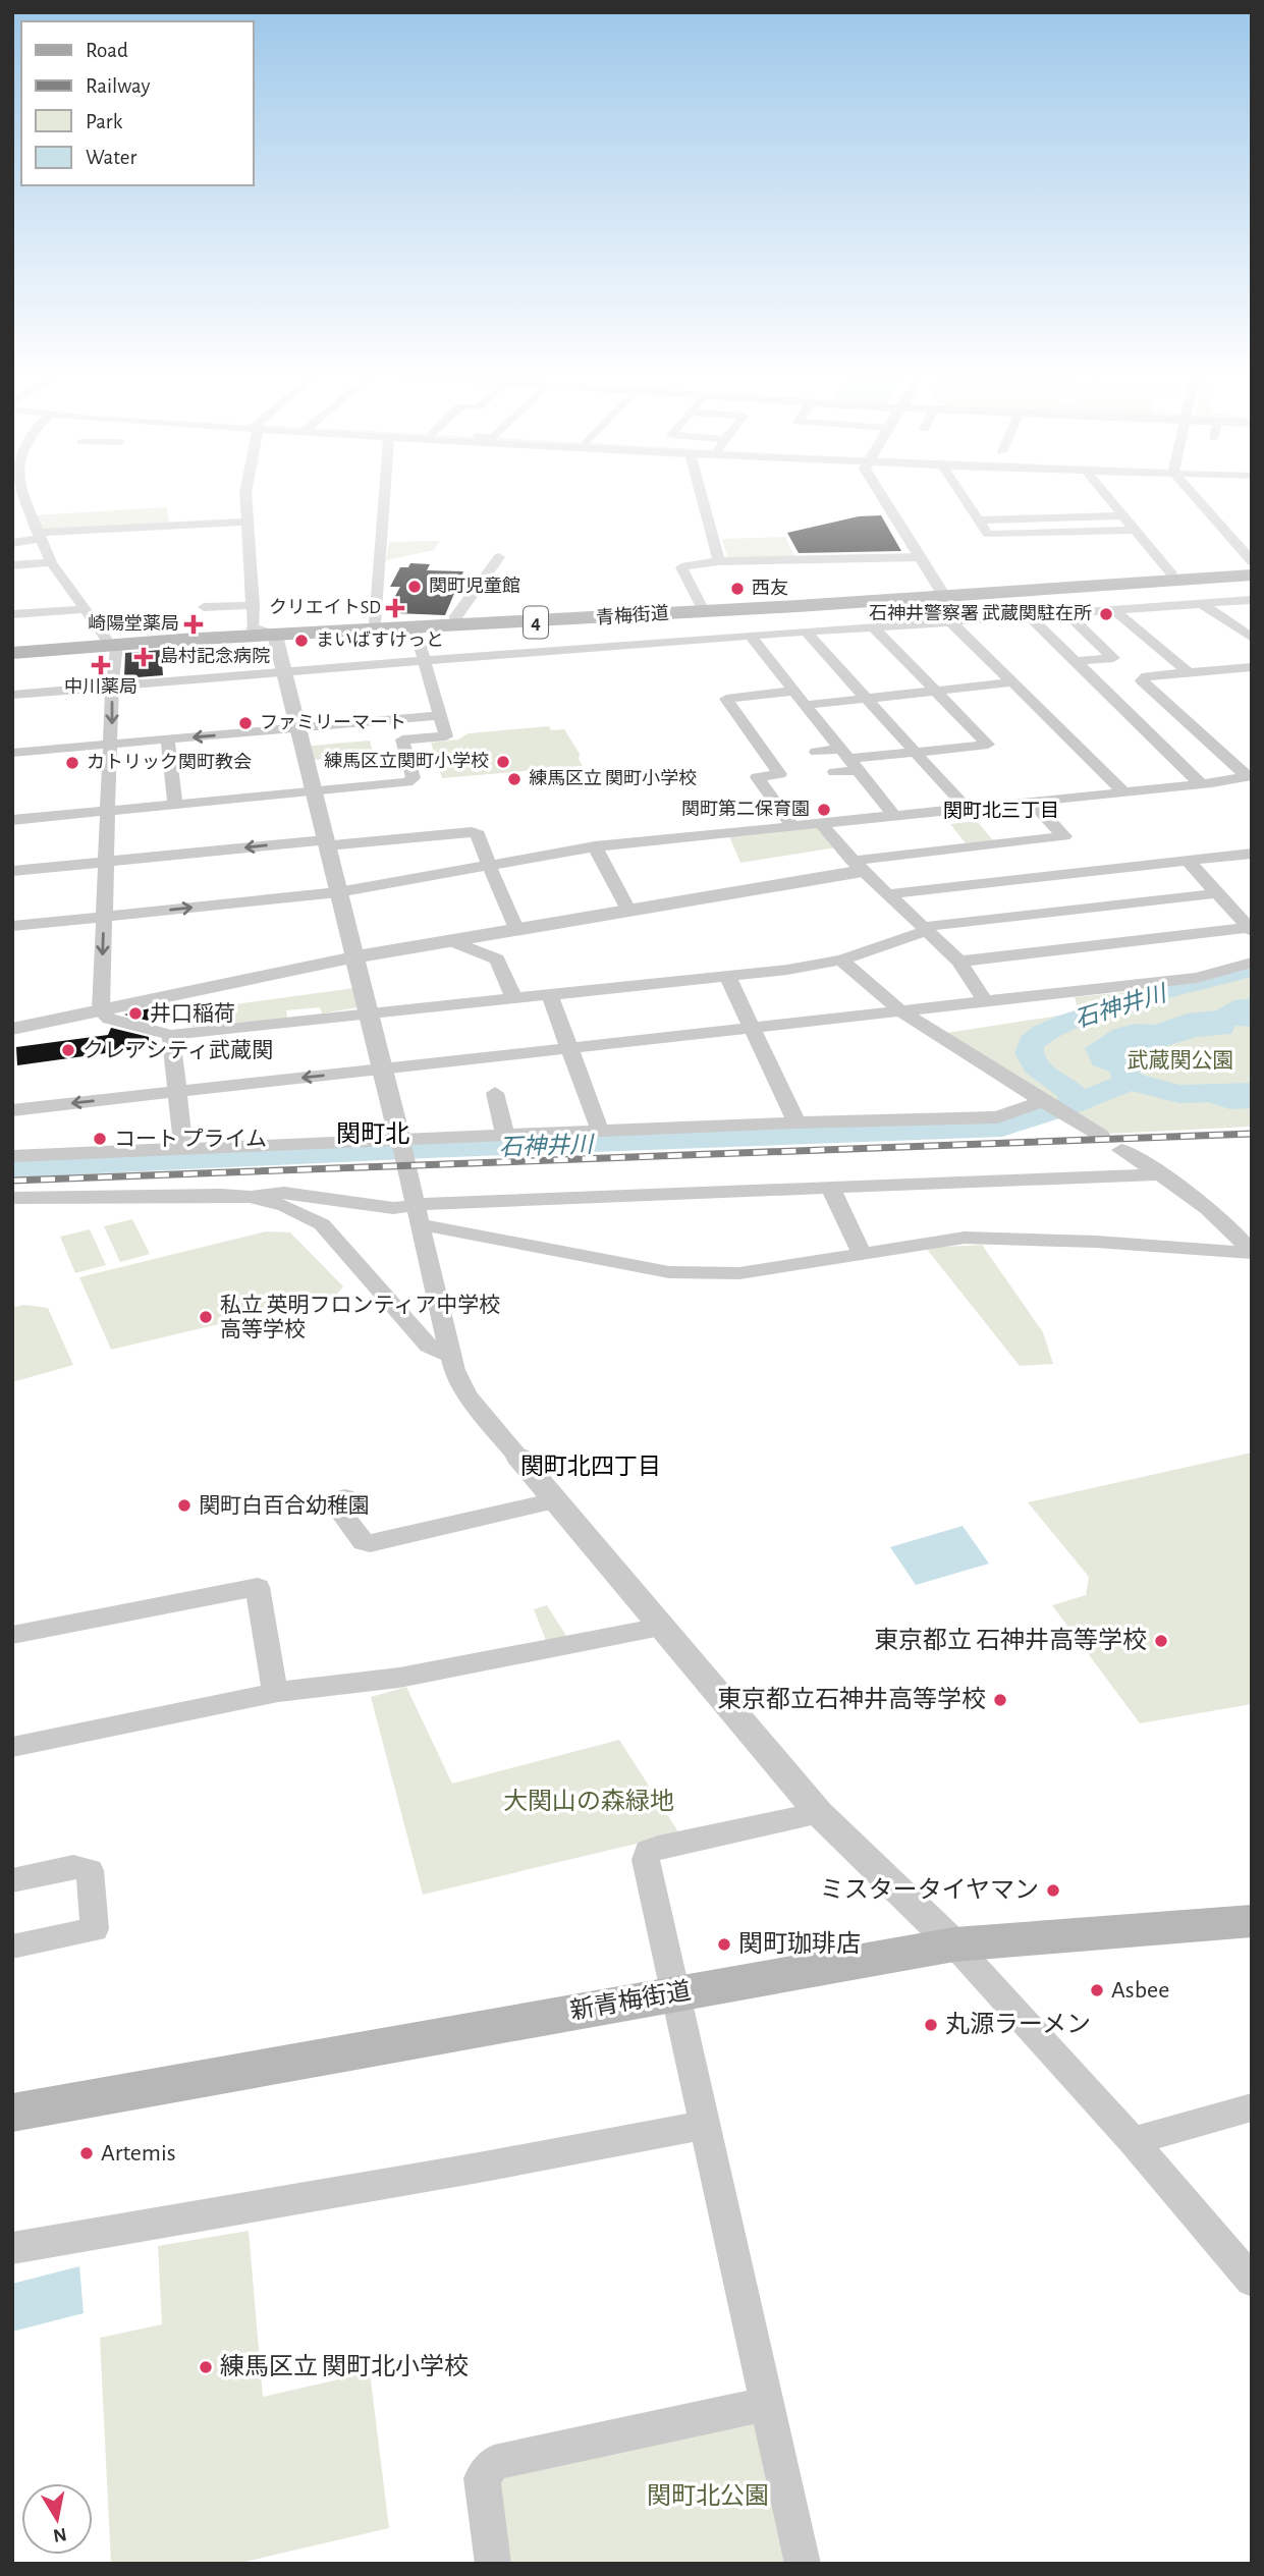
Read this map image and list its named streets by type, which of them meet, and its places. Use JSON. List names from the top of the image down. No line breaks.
{"streets":{"main road":["青梅街道","4","新青梅街道"]},"districts":["関町北三丁目","関町北","関町北四丁目"],"water":["石神井川"],"parks":["武蔵関公園","大関山の森緑地","関町北公園"],"places":{"other":["関町児童館","西友","石神井警察署 武蔵関駐在所","まいばすけっと","ファミリーマート","練馬区立関町小学校","カトリック関町教会","練馬区立 関町小学校","関町第二保育園","井口稲荷","クレアシティ武蔵関","コート プライム","私立 英明フロンティア中学校 高等学校","関町白百合幼稚園","東京都立 石神井高等学校","東京都立石神井高等学校","ミスタータイヤマン","関町珈琲店","Asbee","丸源ラーメン","Artemis","練馬区立 関町北小学校"],"health":["クリエイトSD","崎陽堂薬局","島村記念病院","中川薬局"]},"legend":["Road","Railway","Park","Water"],"north":"bottom"}
